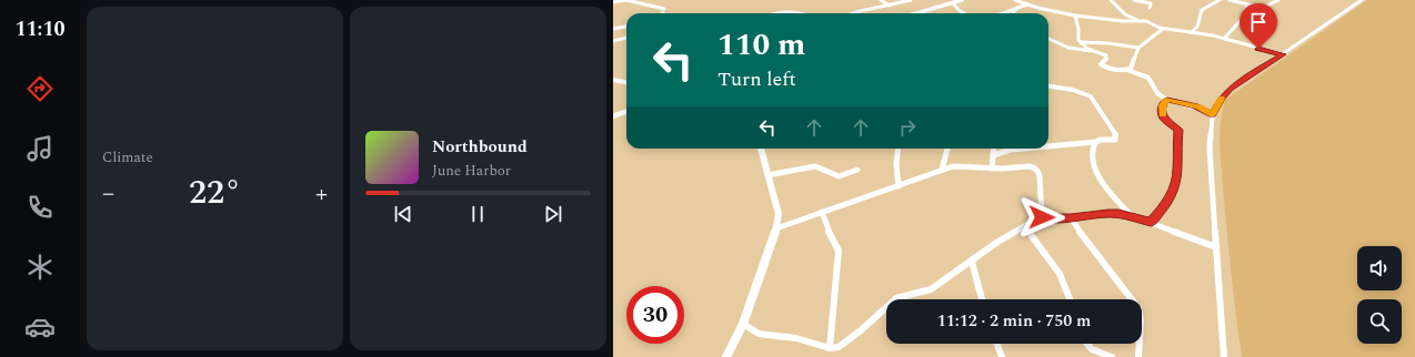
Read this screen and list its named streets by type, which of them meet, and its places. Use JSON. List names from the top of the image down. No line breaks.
{"page":{"tabs":"11:10","tile":"Climate","turn":["110 m","Turn left"],"song":["Northbound","June Harbor"],"heat":["−","22°","+"],"limit":"30","trip":"11:12 · 2 min · 750 m"}}
